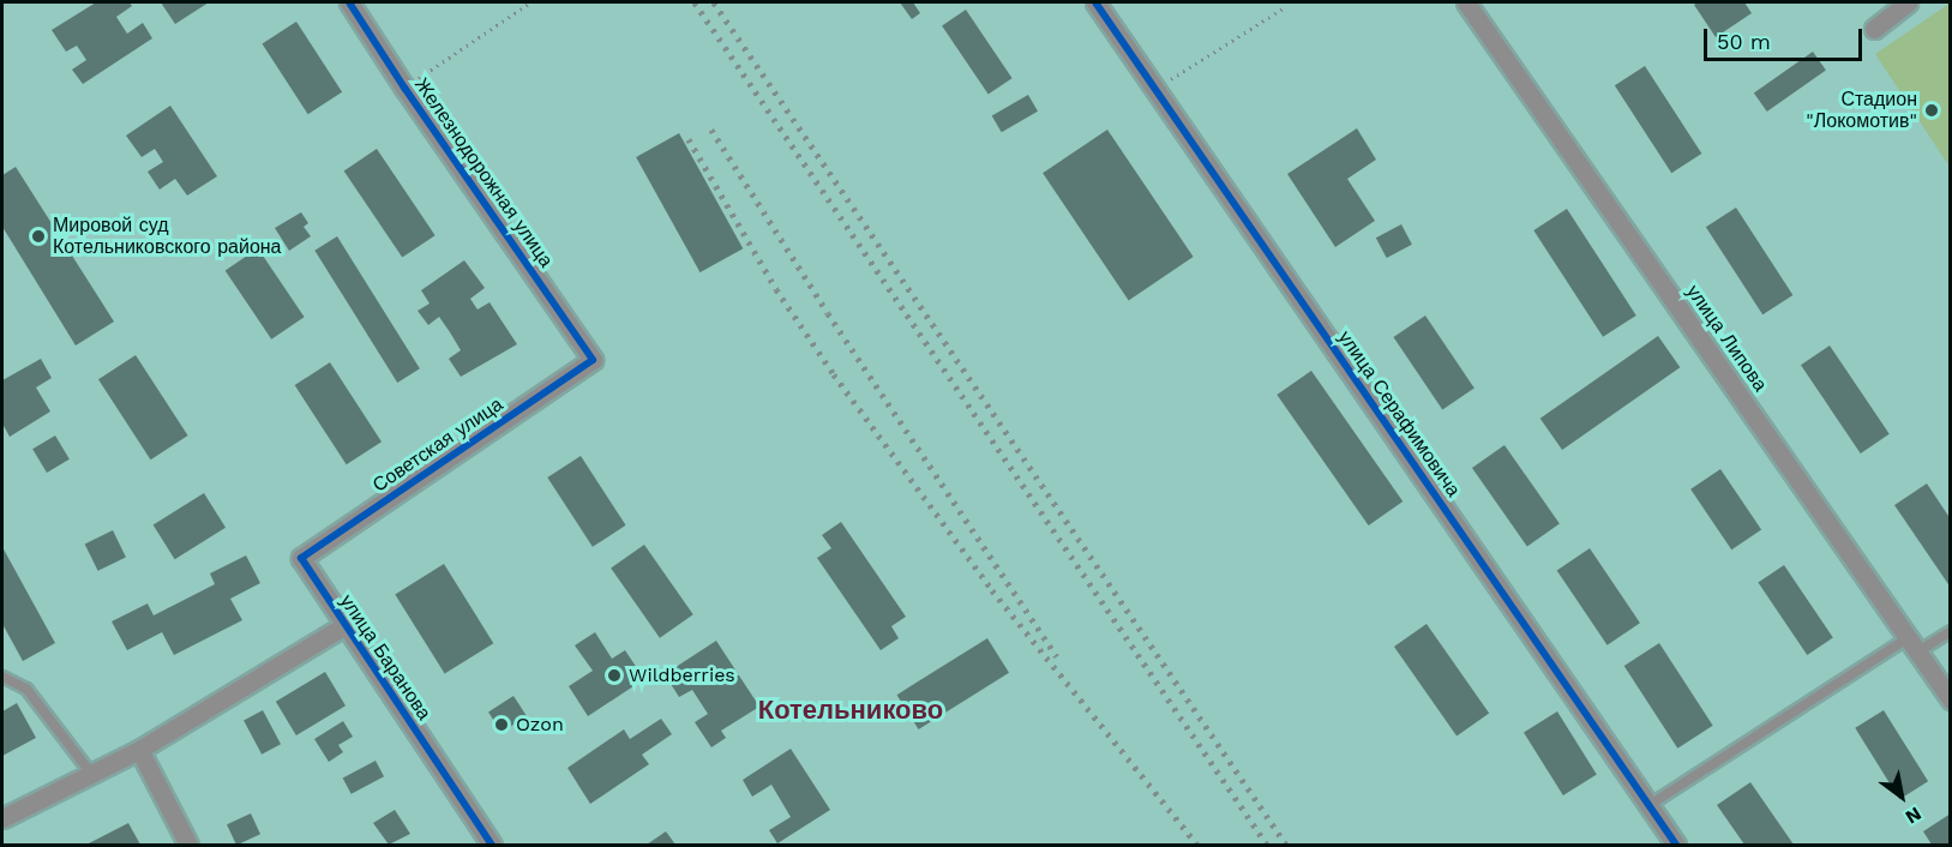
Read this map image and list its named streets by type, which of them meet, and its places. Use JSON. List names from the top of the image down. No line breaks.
{"streets":{"street":["Железнодорожная улица","улица Липова","улица Серафимовича","Советская улица","улица Баранова"]},"crossings":[["Железнодорожная улица","Советская улица"],["Советская улица","улица Баранова"]],"districts":["Котельниково"],"places":["Стадион \"Локомотив\"","Мировой суд Котельниковского района","Wildberries","Ozon"],"scale_bar":"50 m","north":"bottom right"}
